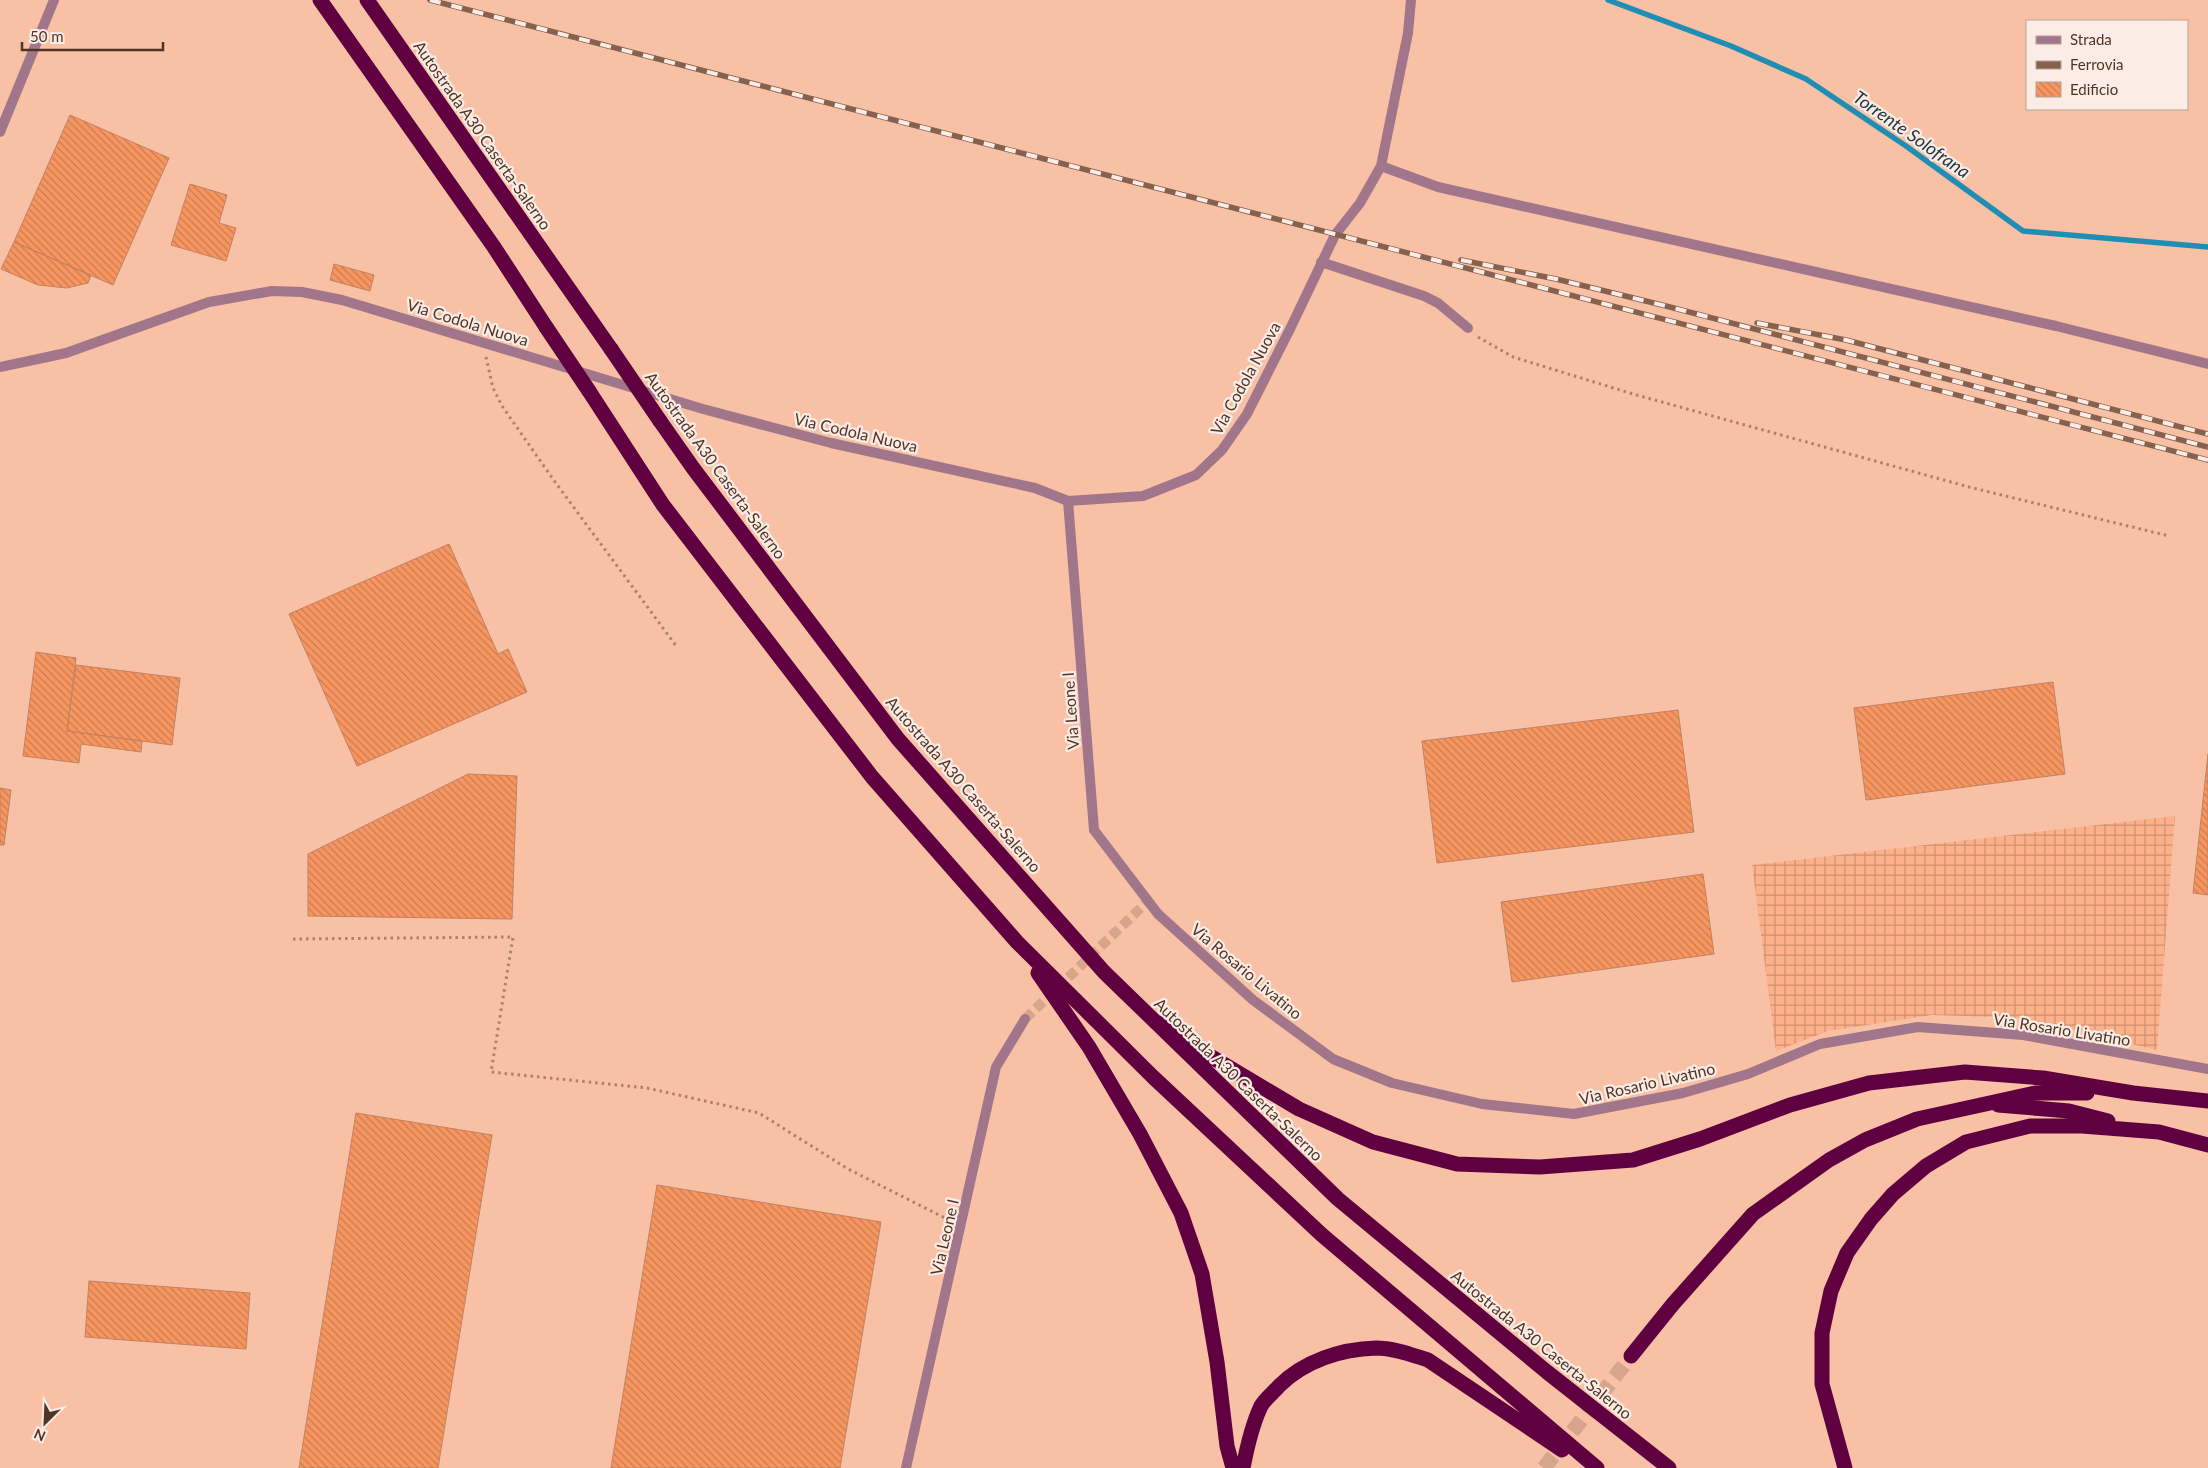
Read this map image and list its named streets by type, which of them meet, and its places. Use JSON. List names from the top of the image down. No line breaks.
{"streets":{"highway":["Autostrada A30 Caserta-Salerno"],"street":["Via Codola Nuova","Via Leone I","Via Rosario Livatino"]},"crossings":[["Via Codola Nuova","Via Leone I"],["Via Leone I","Via Rosario Livatino"]],"water":["Torrente Solofrana"],"legend":["Strada","Ferrovia","Edificio"],"scale_bar":"50 m","north":"bottom left"}
